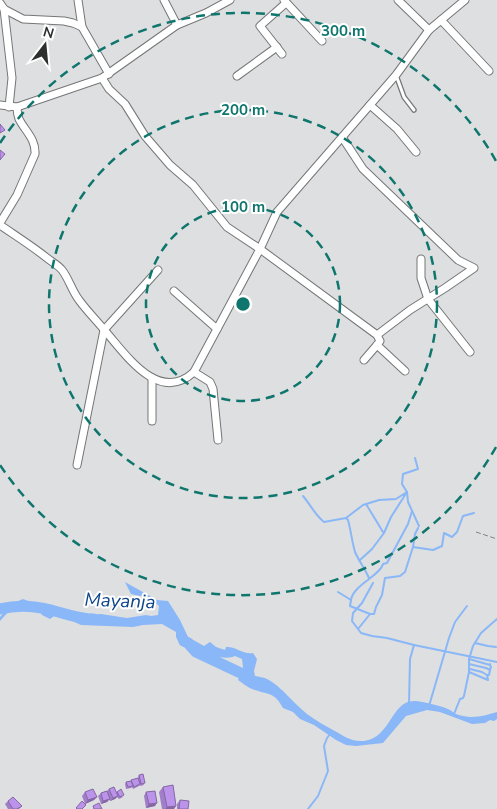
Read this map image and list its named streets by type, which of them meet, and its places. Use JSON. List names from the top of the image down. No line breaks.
{"water":["Mayanja"],"north":"top","rings":["300 m","200 m","100 m"]}
